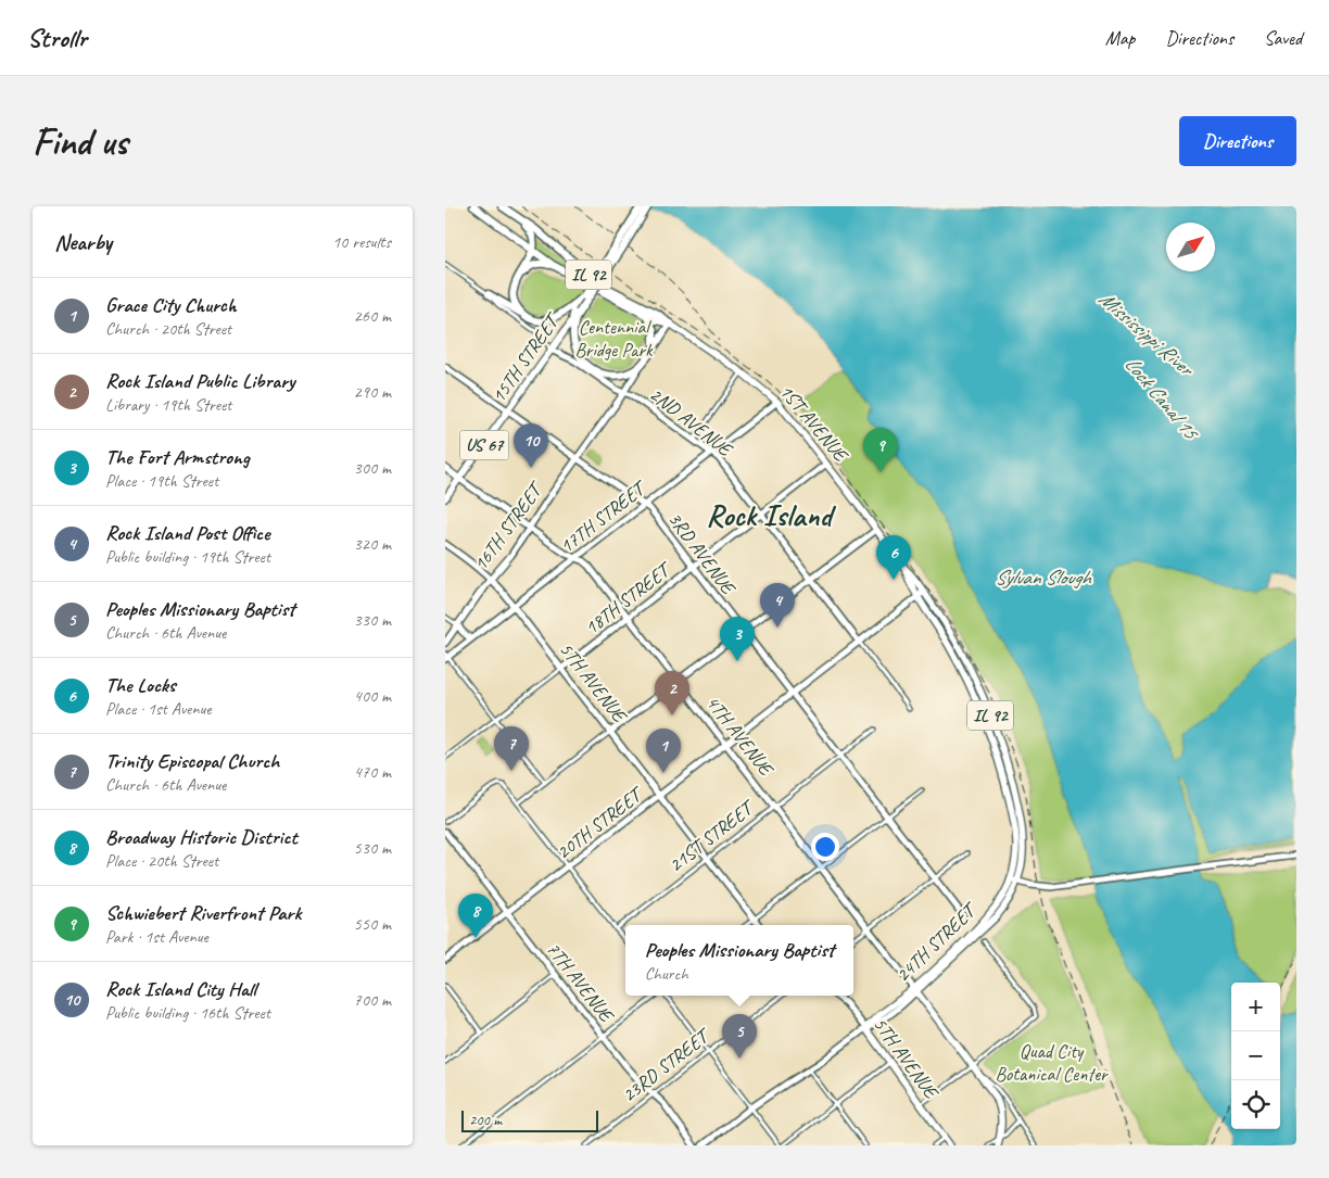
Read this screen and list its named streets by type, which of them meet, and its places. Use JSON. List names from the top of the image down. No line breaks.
{"streets":{"highway":["IL 92","15TH STREET","1ST AVENUE","US 67","16TH STREET"],"main road":["5TH AVENUE","4TH AVENUE","24TH STREET"],"street":["2ND AVENUE","17TH STREET","3RD AVENUE","18TH STREET","20TH STREET","21ST STREET","7TH AVENUE","23RD STREET"]},"crossings":[["IL 92","1ST AVENUE"],["15TH STREET","2ND AVENUE"],["15TH STREET","3RD AVENUE"],["15TH STREET","4TH AVENUE"],["2ND AVENUE","17TH STREET"],["2ND AVENUE","16TH STREET"],["2ND AVENUE","18TH STREET"],["2ND AVENUE","20TH STREET"],["1ST AVENUE","17TH STREET"],["1ST AVENUE","16TH STREET"],["1ST AVENUE","18TH STREET"],["1ST AVENUE","20TH STREET"],["1ST AVENUE","24TH STREET"],["17TH STREET","3RD AVENUE"],["17TH STREET","5TH AVENUE"],["17TH STREET","4TH AVENUE"],["16TH STREET","3RD AVENUE"],["16TH STREET","5TH AVENUE"],["16TH STREET","4TH AVENUE"],["3RD AVENUE","18TH STREET"],["3RD AVENUE","20TH STREET"],["3RD AVENUE","21ST STREET"],["18TH STREET","5TH AVENUE"],["18TH STREET","4TH AVENUE"],["5TH AVENUE","20TH STREET"],["5TH AVENUE","21ST STREET"],["5TH AVENUE","24TH STREET"],["4TH AVENUE","20TH STREET"],["4TH AVENUE","21ST STREET"],["4TH AVENUE","24TH STREET"],["20TH STREET","7TH AVENUE"],["7TH AVENUE","23RD STREET"]],"districts":["Rock Island"],"water":["Mississippi River","Lock Canal 15","Sylvan Slough"],"parks":["Centennial Bridge Park","Quad City Botanical Center"],"scale_bar":"200 m","north":"top right","page":{"header":"Strollr","nav":["Map","Directions","Saved"],"buttons":"Directions","title":"Find us","heading":["Nearby","10 results"],"list":[{"mark":"1","name":"Grace City Church","note":"Church · 20th Street","value":"260 m"},{"mark":"2","name":"Rock Island Public Library","note":"Library · 19th Street","value":"290 m"},{"mark":"3","name":"The Fort Armstrong","note":"Place · 19th Street","value":"300 m"},{"mark":"4","name":"Rock Island Post Office","note":"Public building · 19th Street","value":"320 m"},{"mark":"5","name":"Peoples Missionary Baptist","note":"Church · 6th Avenue","value":"330 m"},{"mark":"6","name":"The Locks","note":"Place · 1st Avenue","value":"400 m"},{"mark":"7","name":"Trinity Episcopal Church","note":"Church · 6th Avenue","value":"470 m"},{"mark":"8","name":"Broadway Historic District","note":"Place · 20th Street","value":"530 m"},{"mark":"9","name":"Schwiebert Riverfront Park","note":"Park · 1st Avenue","value":"550 m"},{"mark":"10","name":"Rock Island City Hall","note":"Public building · 16th Street","value":"700 m"}],"pins":["10","9","6","4","3","2","7","1","8","5"],"popup":["Peoples Missionary Baptist","Church"],"map_buttons":["+","−"],"scale":"200 m"}}
